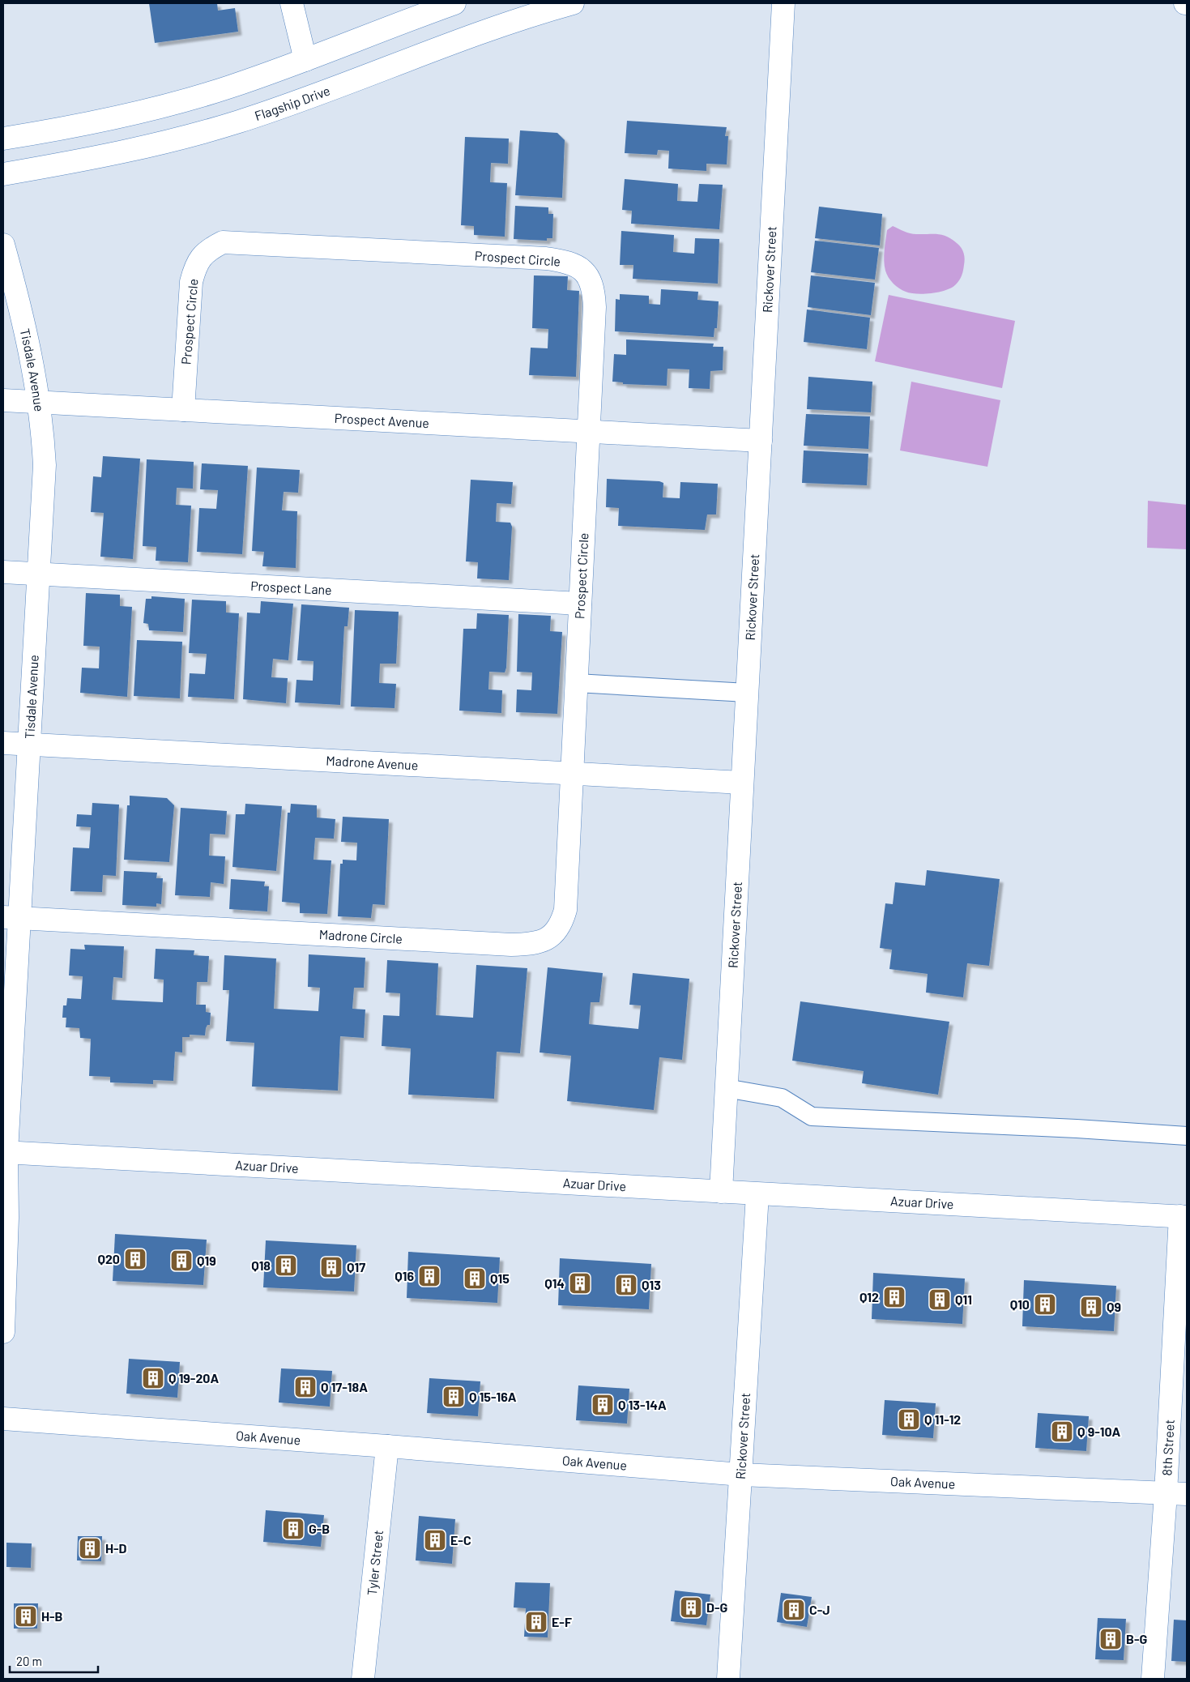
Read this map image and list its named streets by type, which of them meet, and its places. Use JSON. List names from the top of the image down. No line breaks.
{"streets":{"street":["Flagship Drive","Prospect Circle","Rickover Street","Tisdale Avenue","Prospect Avenue","Prospect Lane","Madrone Avenue","Madrone Circle","Azuar Drive","Oak Avenue","8th Street","Tyler Street"]},"crossings":[["Prospect Circle","Prospect Avenue"],["Prospect Circle","Prospect Lane"],["Prospect Circle","Madrone Avenue"],["Prospect Circle","Madrone Circle"],["Rickover Street","Prospect Avenue"],["Rickover Street","Madrone Avenue"],["Rickover Street","Azuar Drive"],["Rickover Street","Oak Avenue"],["Tisdale Avenue","Prospect Avenue"],["Tisdale Avenue","Prospect Lane"],["Tisdale Avenue","Madrone Avenue"],["Tisdale Avenue","Madrone Circle"],["Tisdale Avenue","Azuar Drive"],["Madrone Avenue","Madrone Circle"],["Azuar Drive","8th Street"],["Oak Avenue","8th Street"],["Oak Avenue","Tyler Street"]],"places":{"building":["Q20","Q19","Q18","Q17","Q16","Q15","Q14","Q13","Q12","Q11","Q10","Q9","Q 19-20A","Q 17-18A","Q 15-16A","Q 13-14A","Q 11-12","Q 9-10A","G-B","E-C","H-D","D-G","C-J","H-B","E-F","B-G"]},"scale_bar":"20 m"}
